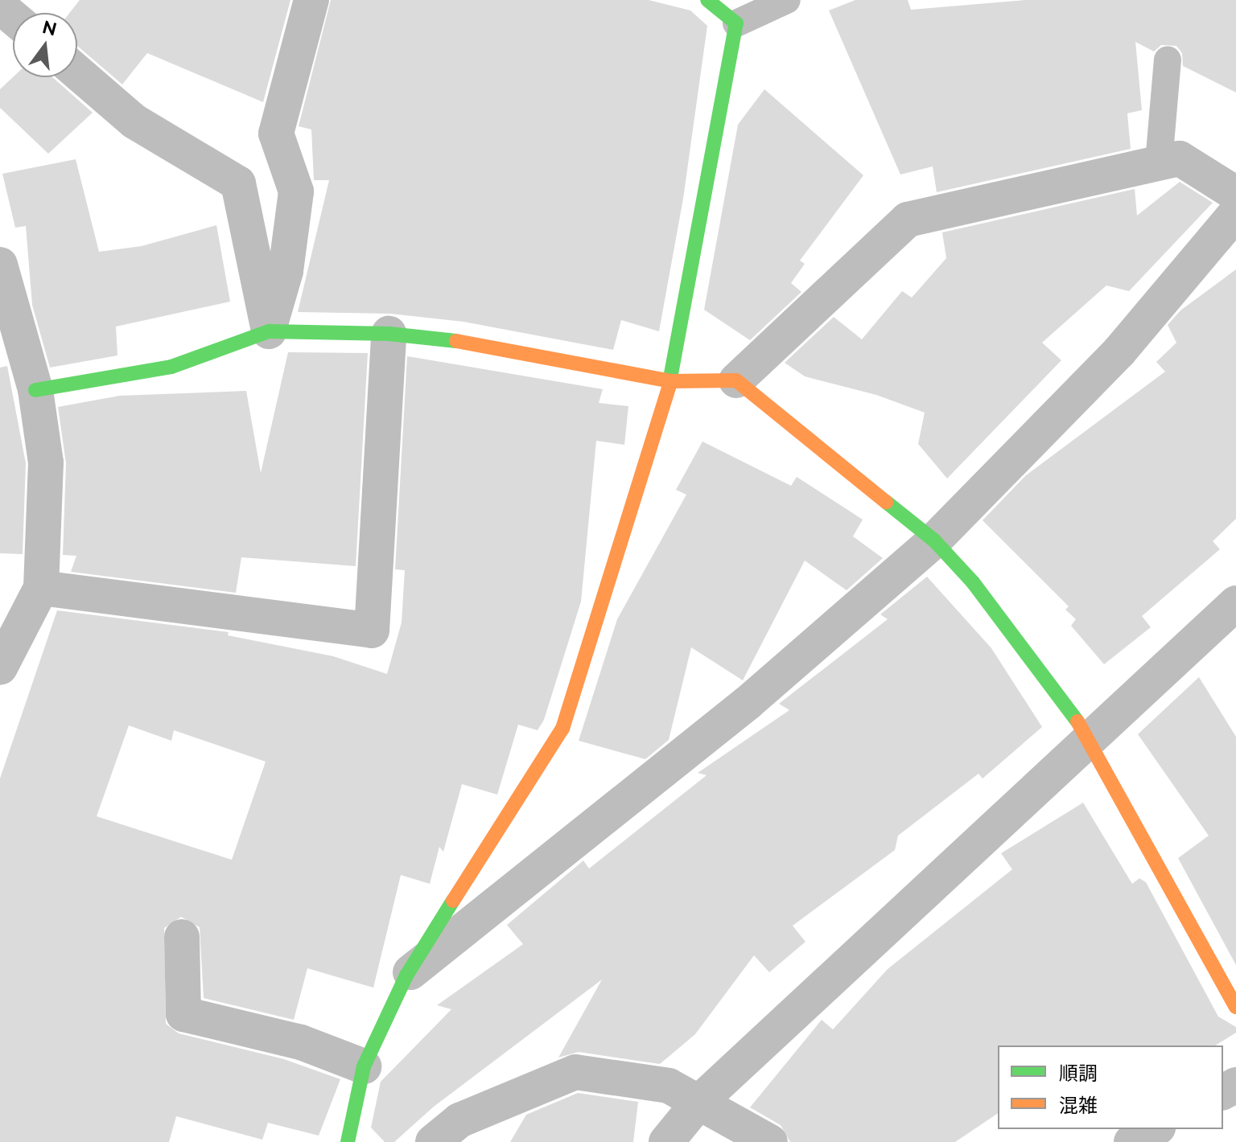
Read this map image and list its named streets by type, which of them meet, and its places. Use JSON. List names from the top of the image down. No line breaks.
{"legend":["順調","混雑"],"north":"top"}
